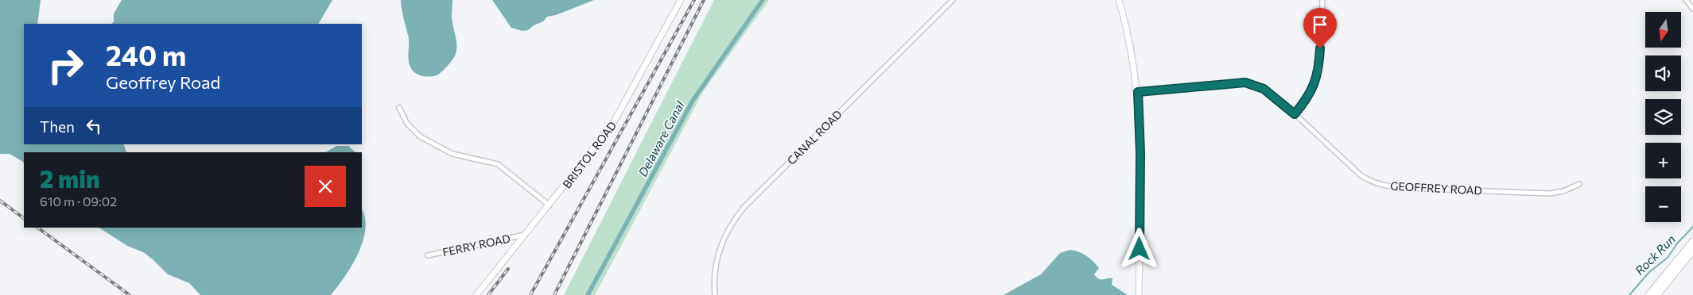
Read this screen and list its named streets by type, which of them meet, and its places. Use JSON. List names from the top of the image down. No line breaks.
{"streets":{"main road":["BRISTOL ROAD"],"street":["CANAL ROAD","GEOFFREY ROAD","FERRY ROAD"]},"crossings":[["BRISTOL ROAD","FERRY ROAD"]],"water":["Delaware Canal","Rock Run"],"north":"bottom","page":{"map_buttons":["+","−"],"turn":["240 m","Geoffrey Road"],"then":"Then","heading":["2 min","610 m · 09:02"]}}
